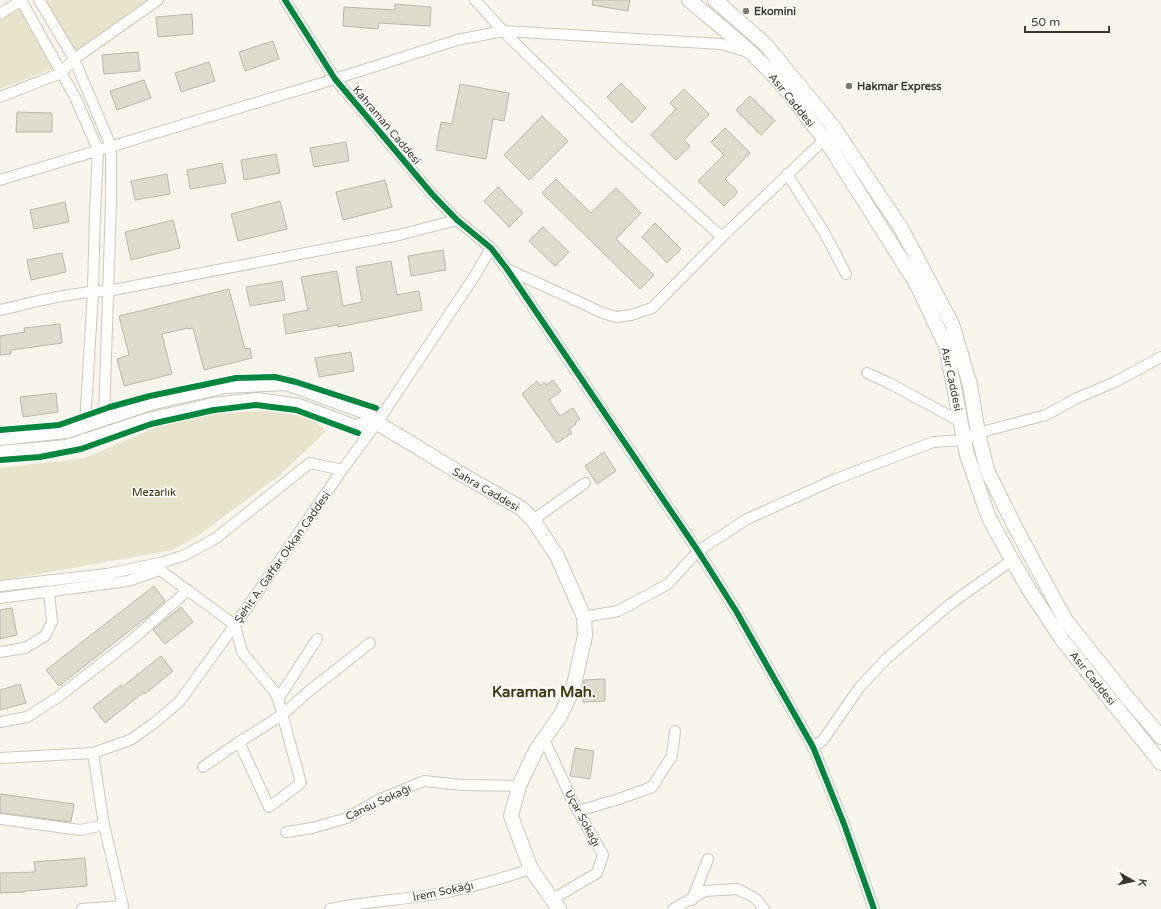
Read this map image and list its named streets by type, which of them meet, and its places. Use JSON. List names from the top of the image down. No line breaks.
{"streets":{"street":["Asır Caddesi","Kahraman Caddesi","Sahra Caddesi","Şehit A. Gaffar Okkan Caddesi","Cansu Sokağı","Uçar Sokağı","İrem Sokağı"]},"crossings":[["Kahraman Caddesi","Şehit A. Gaffar Okkan Caddesi"],["Sahra Caddesi","Şehit A. Gaffar Okkan Caddesi"],["Sahra Caddesi","Cansu Sokağı"],["Sahra Caddesi","Uçar Sokağı"],["Sahra Caddesi","İrem Sokağı"]],"districts":["Karaman Mah."],"parks":["Mezarlık"],"places":["Ekomini","Hakmar Express"],"scale_bar":"50 m","north":"right"}
